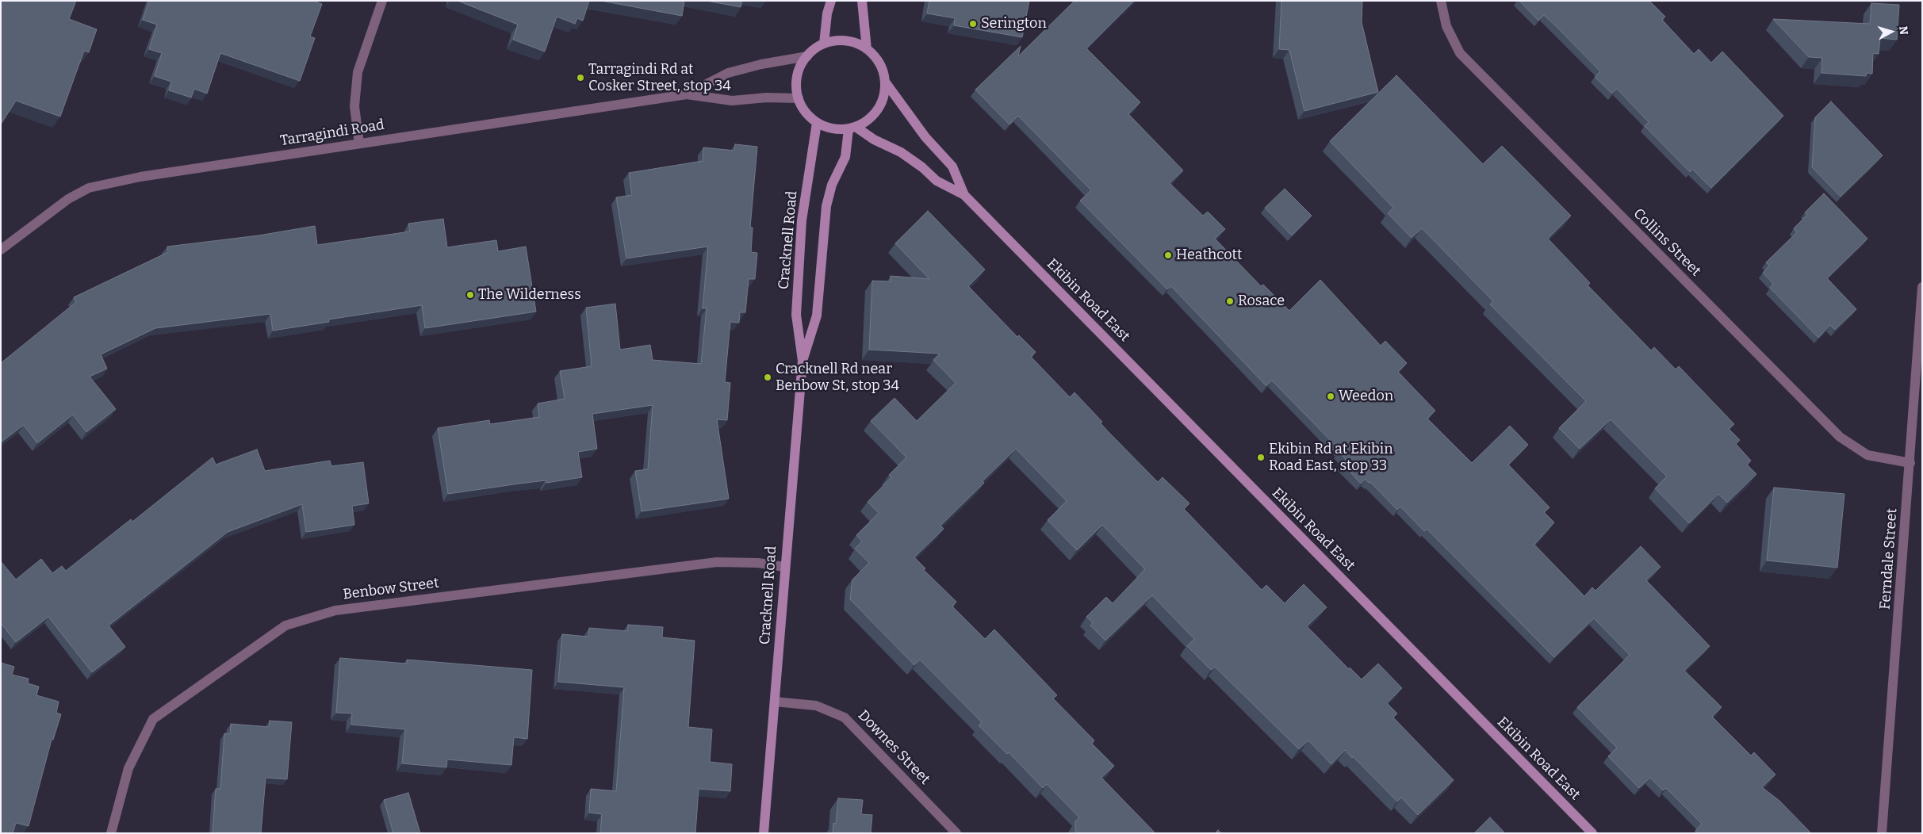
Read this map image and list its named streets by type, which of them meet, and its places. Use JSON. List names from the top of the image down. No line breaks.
{"streets":{"street":["Tarragindi Road","Cracknell Road","Collins Street","Ekibin Road East","Ferndale Street","Benbow Street","Downes Street"]},"crossings":[["Tarragindi Road","Cracknell Road"],["Tarragindi Road","Ekibin Road East"],["Cracknell Road","Ekibin Road East"],["Cracknell Road","Benbow Street"],["Cracknell Road","Downes Street"],["Collins Street","Ferndale Street"]],"places":["Serington","Tarragindi Rd at Cosker Street, stop 34","Heathcott","The Wilderness","Rosace","Cracknell Rd near Benbow St, stop 34","Weedon","Ekibin Rd at Ekibin Road East, stop 33"],"north":"right"}
